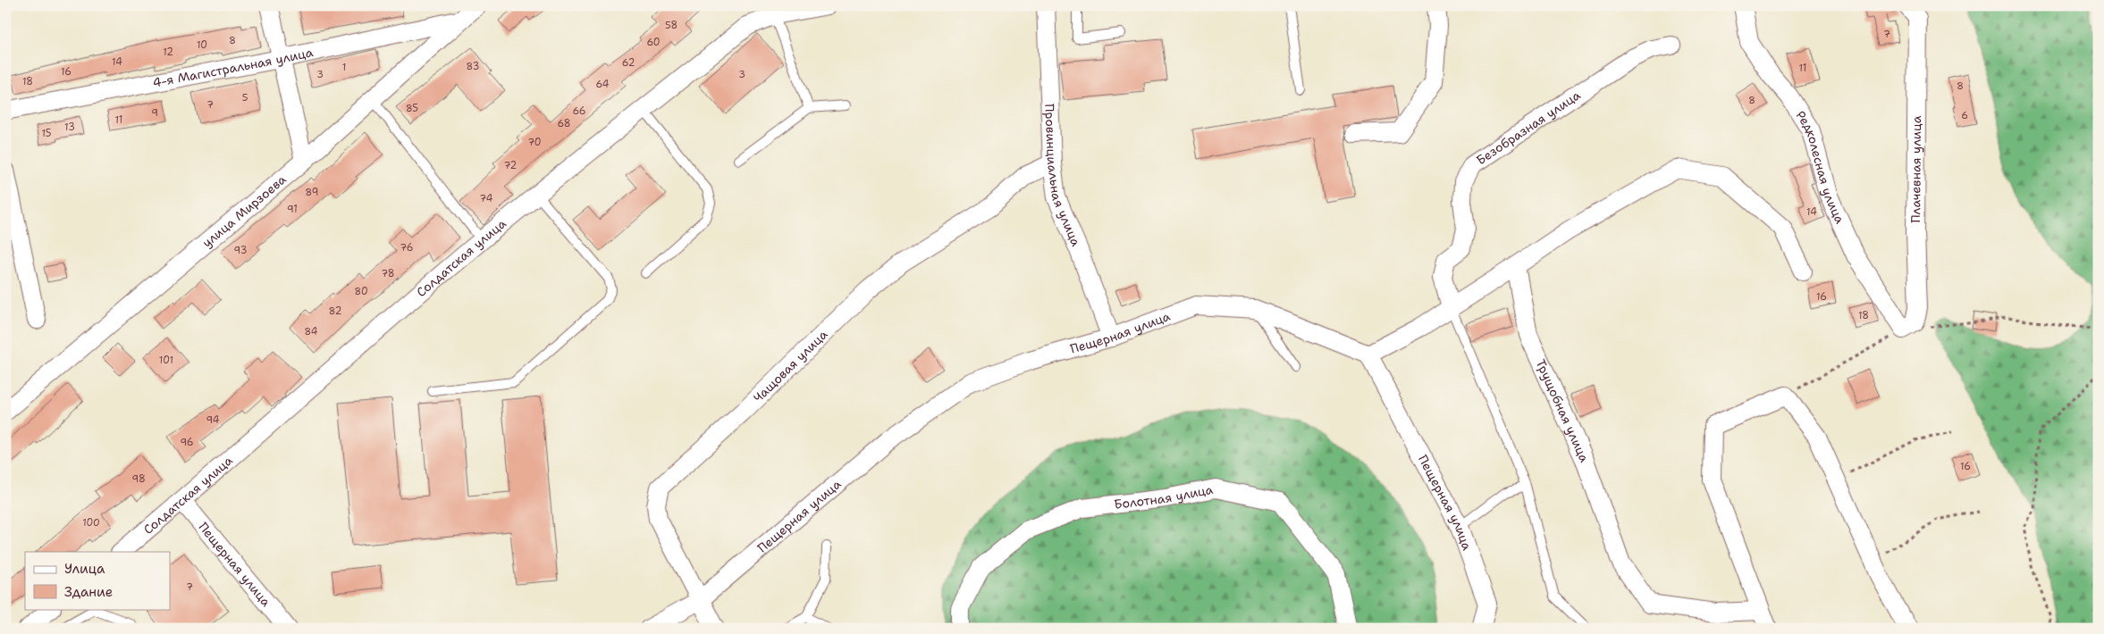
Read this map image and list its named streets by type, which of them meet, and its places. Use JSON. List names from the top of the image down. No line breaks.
{"streets":{"street":["4-я Магистральная улица","Безобразная улица","Редколесная улица","Плачевная улица","Провинциальная улица","улица Мирзоева","Солдатская улица","Пещерная улица","Чащовая улица","Трущобная улица","Болотная улица"]},"crossings":[["4-я Магистральная улица","улица Мирзоева"],["Редколесная улица","Плачевная улица"],["Провинциальная улица","Пещерная улица"],["Провинциальная улица","Чащовая улица"],["Солдатская улица","Пещерная улица"],["Пещерная улица","Чащовая улица"]],"house_numbers":["58","7","8","60","10","12","14","62","83","1","11","16","3","3","18","64","8","5","8","7","85","66","9","6","11","68","13","15","70","72","89","74","91","14","76","93","78","80","16","82","18","84","101","94","96","16","98","100","7"],"legend":["Улица","Здание"]}
